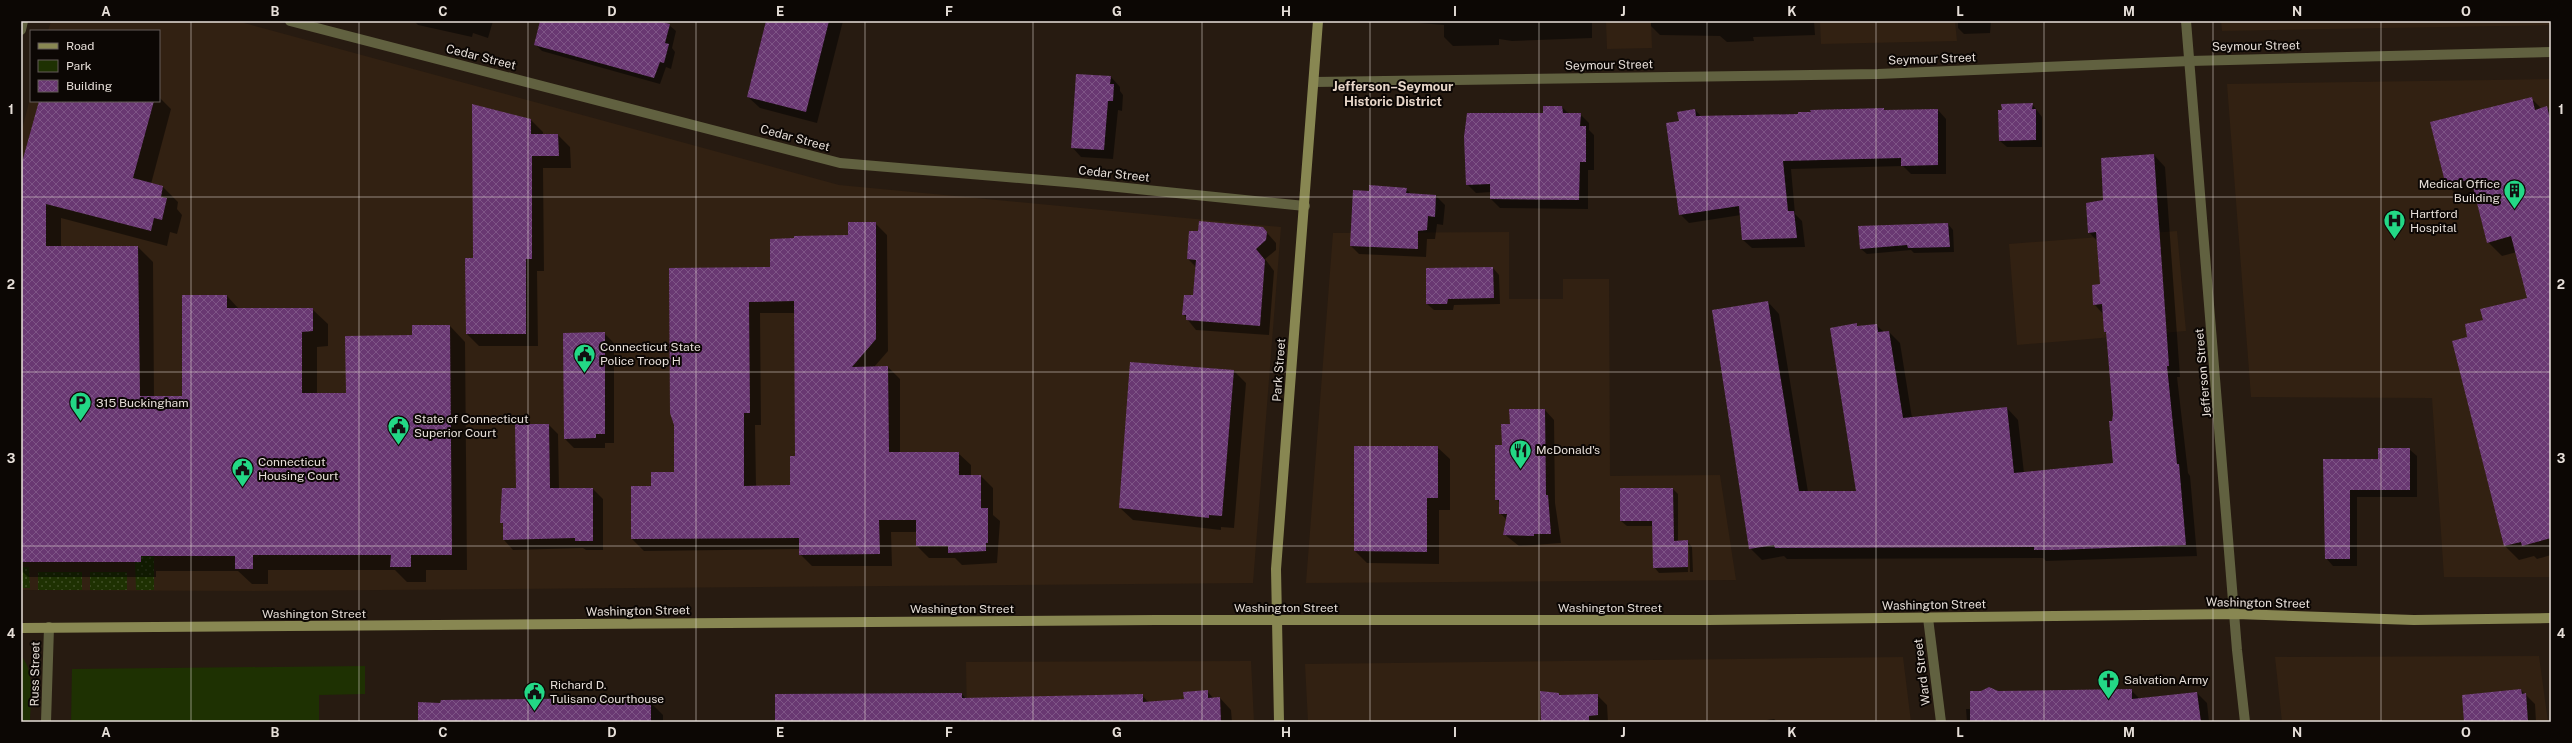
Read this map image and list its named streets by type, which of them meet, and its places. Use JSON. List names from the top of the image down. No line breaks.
{"streets":{"main road":["Park Street","Washington Street"],"street":["Seymour Street","Cedar Street","Jefferson Street","Ward Street","Russ Street"]},"crossings":[["Seymour Street","Park Street"],["Seymour Street","Jefferson Street"],["Cedar Street","Park Street"],["Park Street","Washington Street"],["Jefferson Street","Washington Street"],["Washington Street","Ward Street"],["Washington Street","Russ Street"]],"districts":["Jefferson–Seymour Historic District"],"places":{"building":["Medical Office Building"],"hospital":["Hartford Hospital"],"public building":["Connecticut State Police Troop H","State of Connecticut Superior Court","Connecticut Housing Court","Richard D. Tulisano Courthouse"],"parking":["315 Buckingham"],"restaurant":["McDonald's"],"church":["Salvation Army"]},"legend":["Road","Park","Building"],"grid":{"columns":["A","B","C","D","E","F","G","H","I","J","K","L","M","N","O"],"rows":["1","2","3","4"]}}
